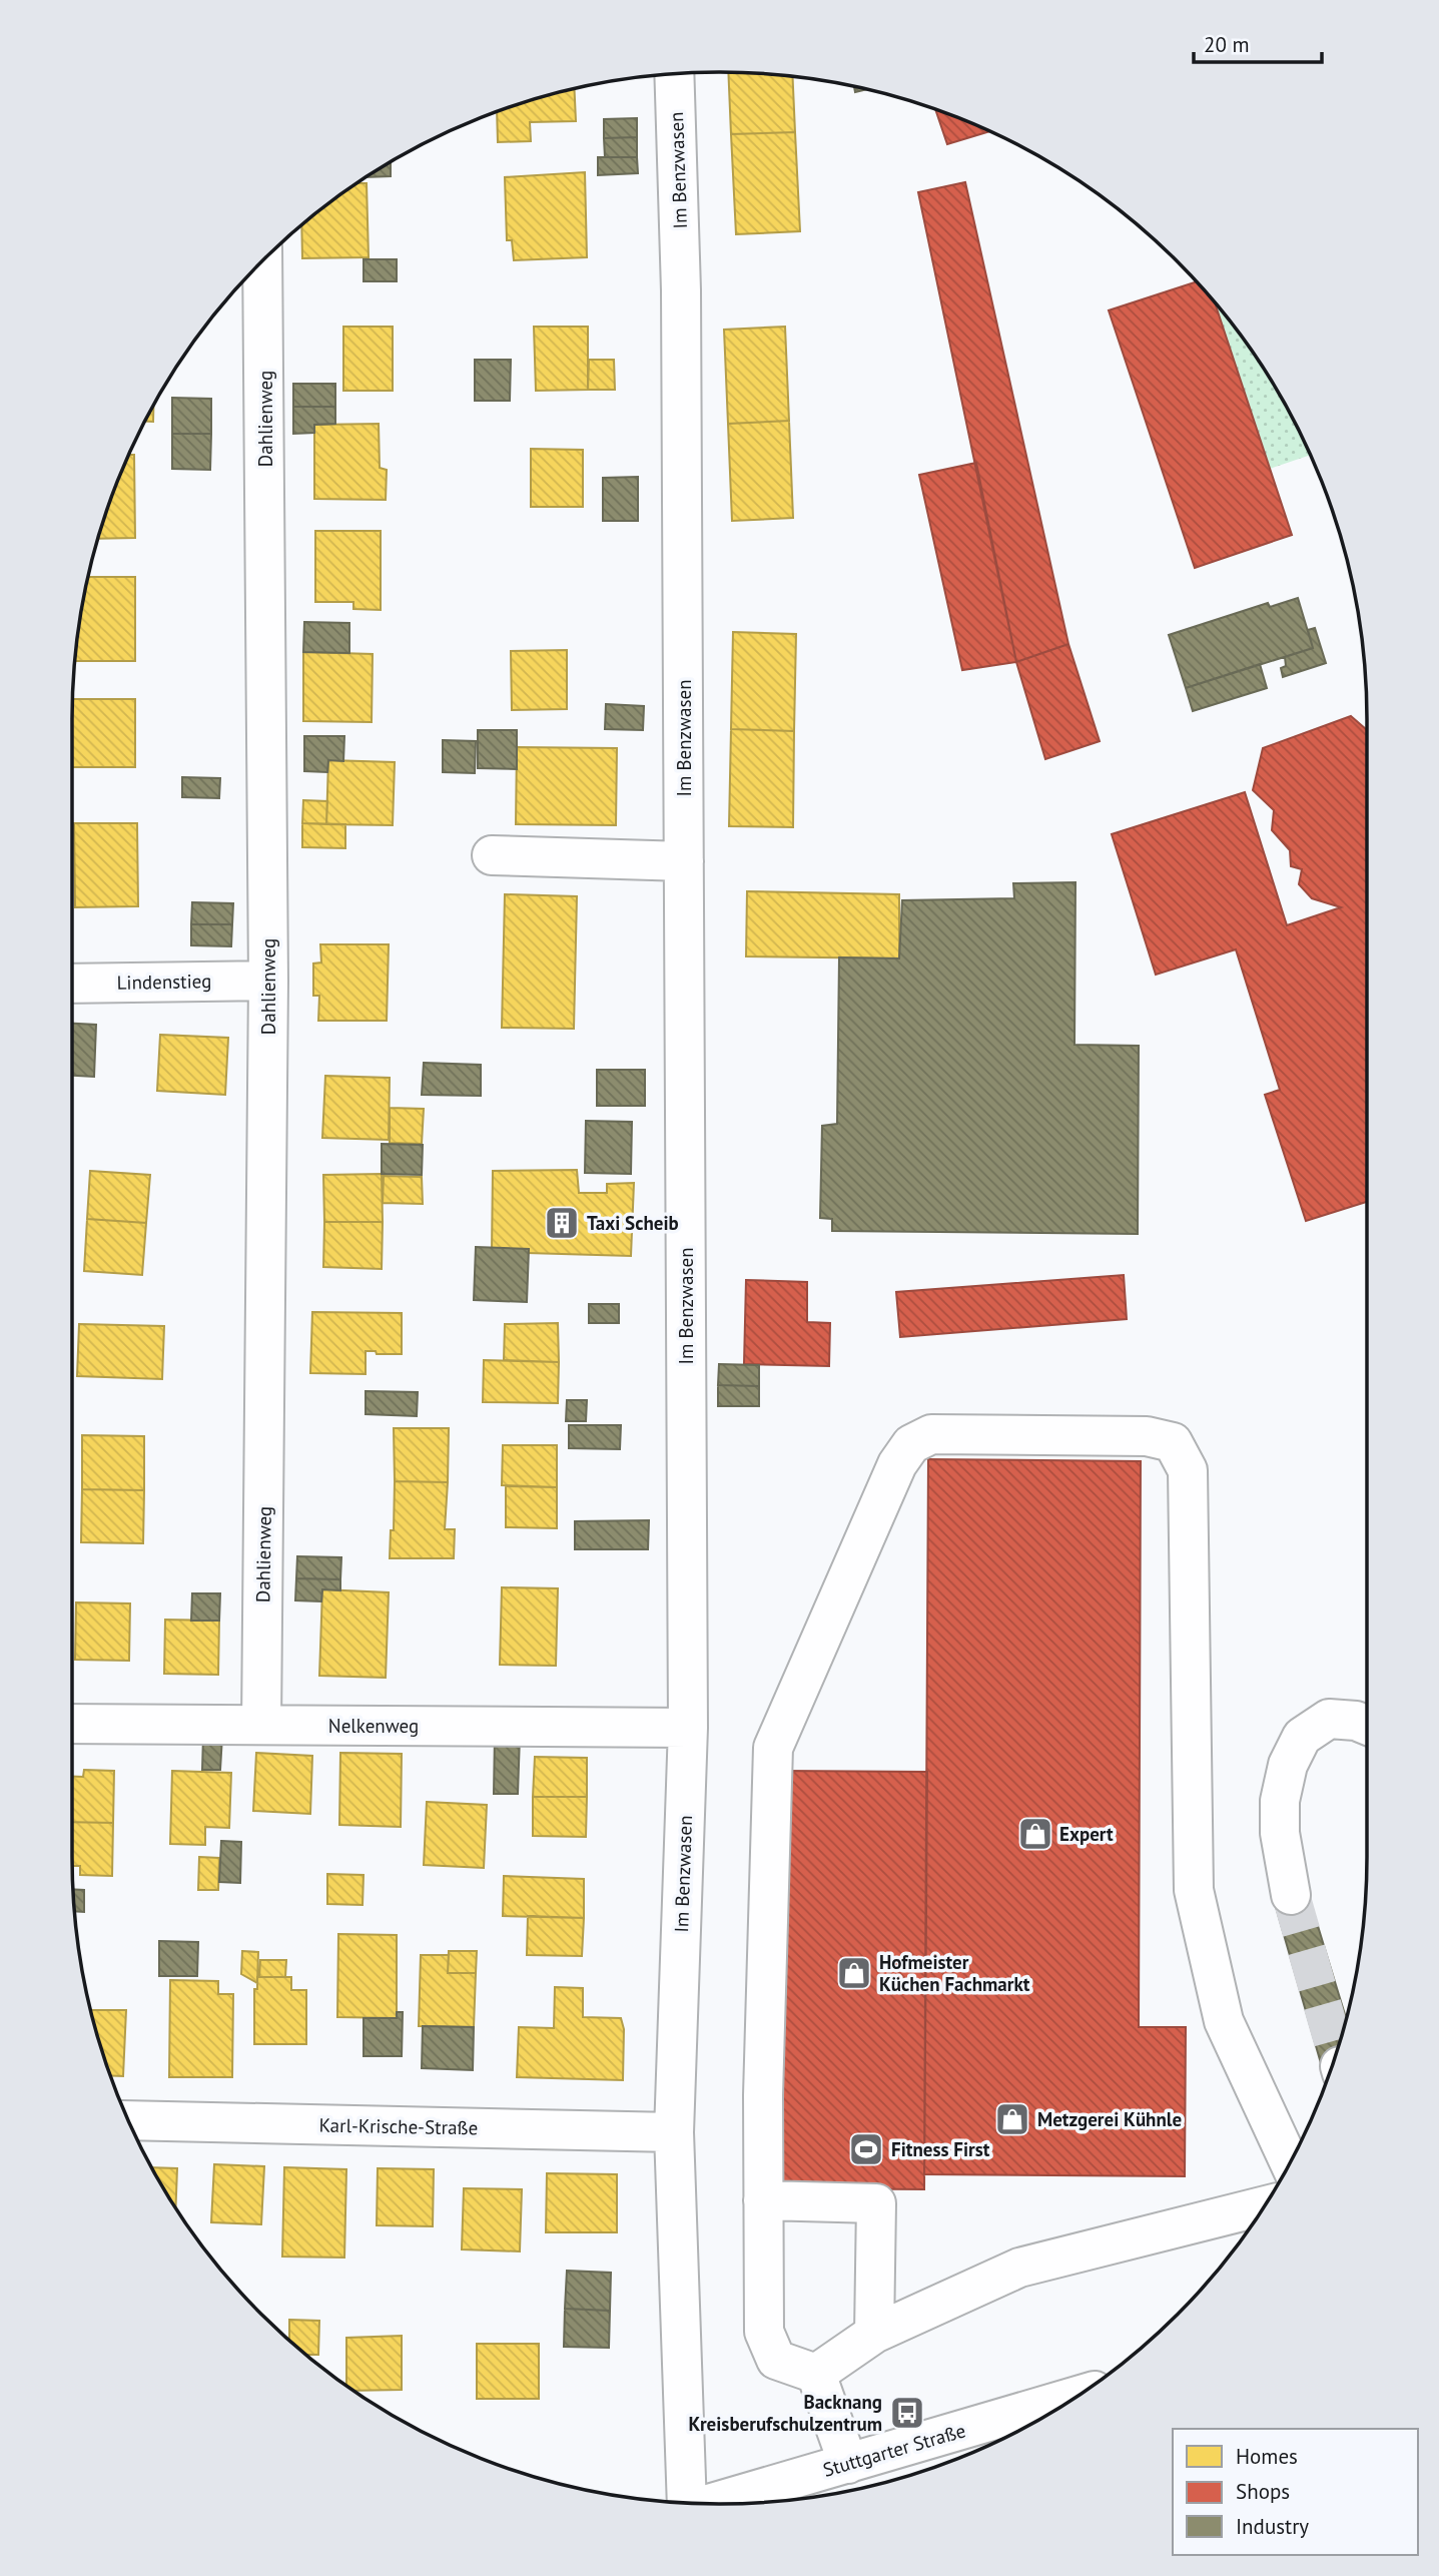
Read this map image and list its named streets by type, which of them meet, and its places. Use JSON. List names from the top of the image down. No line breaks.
{"streets":{"street":["Im Benzwasen","Dahlienweg","Lindenstieg","Nelkenweg","Karl-Krische-Straße","Stuttgarter Straße"]},"crossings":[["Im Benzwasen","Nelkenweg"],["Im Benzwasen","Karl-Krische-Straße"],["Dahlienweg","Lindenstieg"],["Dahlienweg","Nelkenweg"]],"places":{"building":["Taxi Scheib"],"shop":["Expert","Hofmeister Küchen Fachmarkt","Metzgerei Kühnle"],"sports":["Fitness First"],"bus stop":["Backnang Kreisberufschulzentrum"]},"legend":["Homes","Shops","Industry"],"scale_bar":"20 m"}
